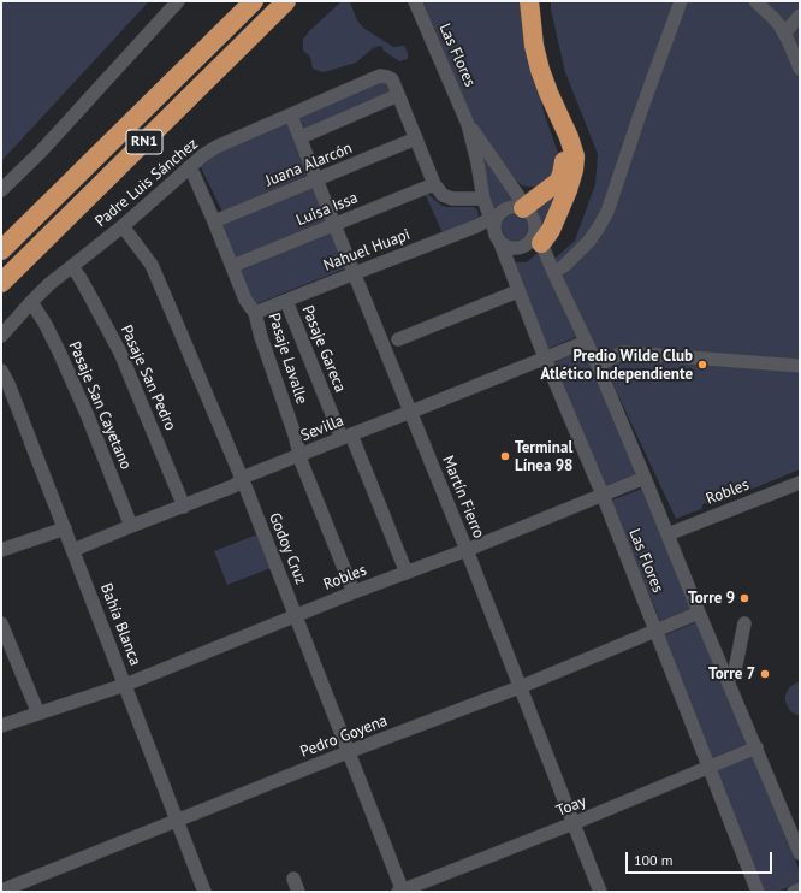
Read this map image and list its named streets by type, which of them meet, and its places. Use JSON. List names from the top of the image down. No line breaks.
{"streets":{"highway":["RN1"],"street":["Las Flores","Juana Alarcón","Padre Luis Sánchez","Luisa Issa","Nahuel Huapi","Pasaje Gareca","Pasaje Lavalle","Pasaje San Pedro","Pasaje San Cayetano","Sevilla","Robles","Martín Fierro","Godoy Cruz","Bahía Blanca","Pedro Goyena","Toay"]},"crossings":[["Las Flores","Nahuel Huapi"],["Las Flores","Sevilla"],["Las Flores","Robles"],["Las Flores","Pedro Goyena"],["Las Flores","Toay"],["Juana Alarcón","Pasaje Lavalle"],["Juana Alarcón","Martín Fierro"],["Padre Luis Sánchez","Pasaje Lavalle"],["Padre Luis Sánchez","Pasaje San Pedro"],["Padre Luis Sánchez","Pasaje San Cayetano"],["Padre Luis Sánchez","Martín Fierro"],["Padre Luis Sánchez","Godoy Cruz"],["Luisa Issa","Pasaje Lavalle"],["Luisa Issa","Martín Fierro"],["Nahuel Huapi","Pasaje Gareca"],["Nahuel Huapi","Pasaje Lavalle"],["Nahuel Huapi","Martín Fierro"],["Pasaje Gareca","Sevilla"],["Pasaje Gareca","Robles"],["Pasaje Lavalle","Sevilla"],["Pasaje Lavalle","Robles"],["Pasaje San Pedro","Sevilla"],["Pasaje San Cayetano","Sevilla"],["Sevilla","Martín Fierro"],["Sevilla","Godoy Cruz"],["Sevilla","Bahía Blanca"],["Robles","Martín Fierro"],["Robles","Godoy Cruz"],["Robles","Bahía Blanca"],["Martín Fierro","Pedro Goyena"],["Martín Fierro","Toay"],["Godoy Cruz","Pedro Goyena"],["Godoy Cruz","Toay"],["Bahía Blanca","Pedro Goyena"]],"places":["Predio Wilde Club Atlético Independiente","Terminal Línea 98","Torre 9","Torre 7"],"scale_bar":"100 m"}
